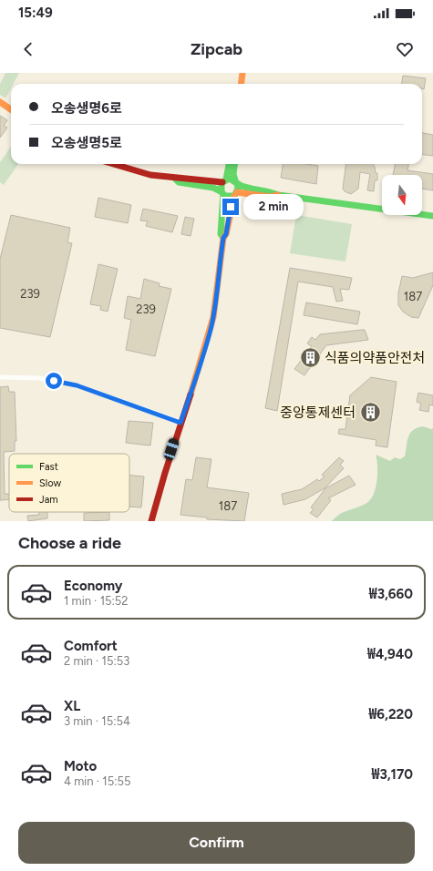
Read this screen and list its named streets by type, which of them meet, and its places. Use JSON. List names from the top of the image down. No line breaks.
{"places":{"building":["식품의약품안전처","중앙통제센터"]},"house_numbers":["239","187","239","187"],"legend":["Fast","Slow","Jam"],"north":"bottom","page":{"status":"15:49","header":"Zipcab","banner":["오송생명6로","오송생명5로"],"bubble":"2 min","heading":"Choose a ride","list":[{"name":"Economy","note":"1 min · 15:52","value":"₩3,660"},{"name":"Comfort","note":"2 min · 15:53","value":"₩4,940"},{"name":"XL","note":"3 min · 15:54","value":"₩6,220"},{"name":"Moto","note":"4 min · 15:55","value":"₩3,170"}],"buttons":"Confirm"}}
